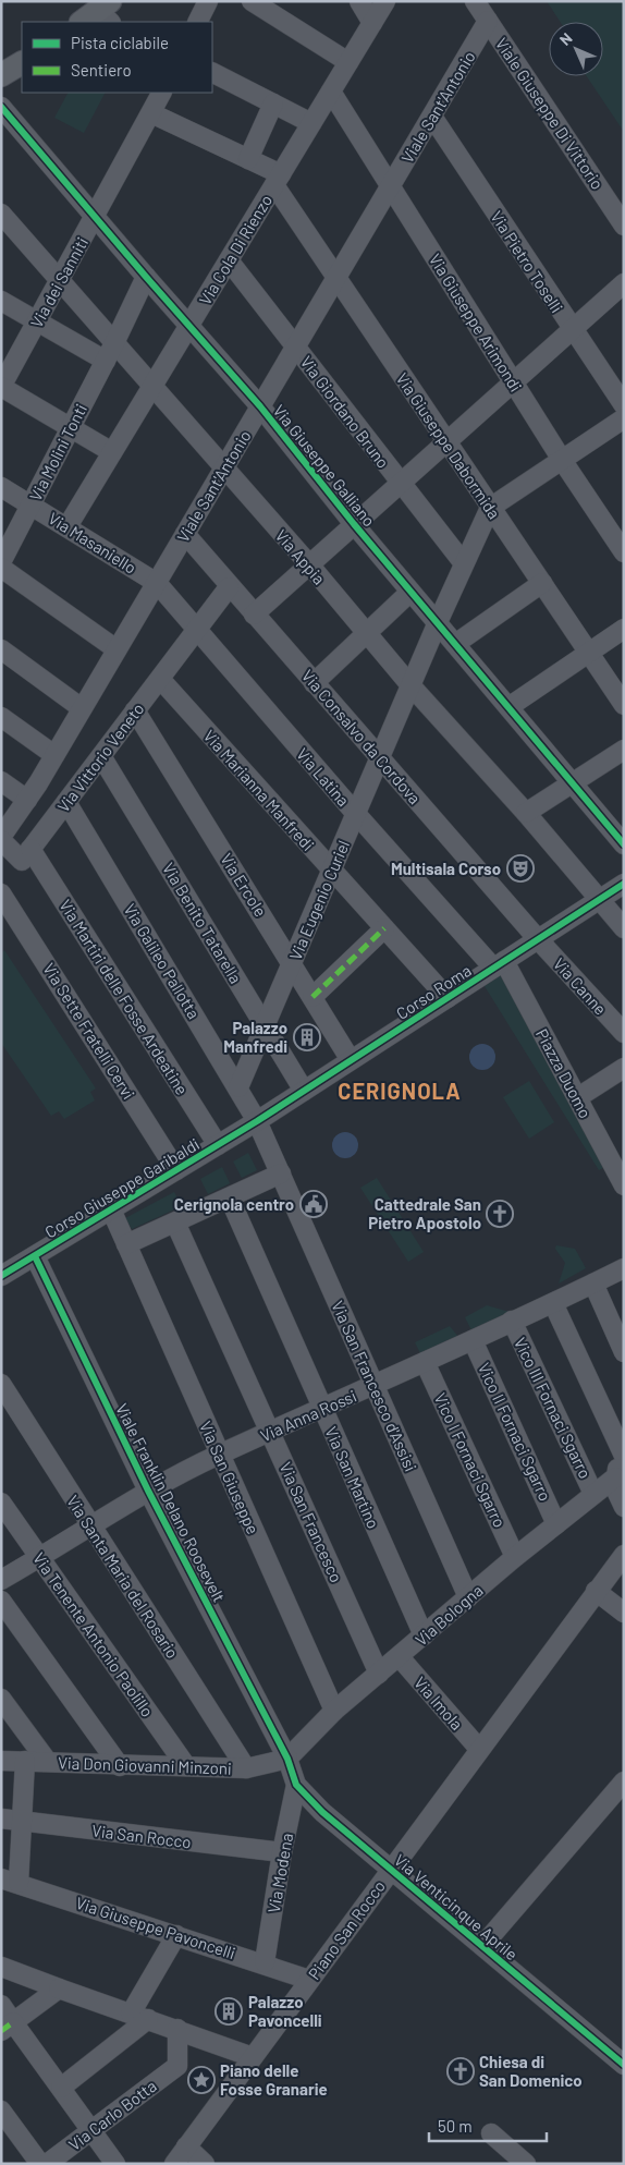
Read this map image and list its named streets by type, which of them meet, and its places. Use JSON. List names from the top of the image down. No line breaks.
{"streets":{"street":["Viale Sant'Antonio","Viale Giuseppe Di Vittorio","Via Cola Di Rienzo","Via Pietro Toselli","Via dei Sanniti","Via Giuseppe Arimondi","Via Giordano Bruno","Via Giuseppe Dabormida","Via Molini Tonti","Via Giuseppe Galliano","Via Masaniello","Via Appia","Via Consalvo da Cordova","Via Vittorio Veneto","Via Latina","Via Marianna Manfredi","Via Ercole","Via Eugenio Curiel","Via Benito Tatarella","Via Galileo Pallotta","Via Canne","Corso Roma","Via Martiri delle Fosse Ardeatine","Via Sette Fratelli Cervi","Piazza Duomo","Corso Giuseppe Garibaldi","Via San Francesco d'Assisi","Vico III Fornaci Sgarro","Via Anna Rossi","Vico II Fornaci Sgarro","Vico I Fornaci Sgarro","Via San Giuseppe","Via San Martino","Viale Franklin Delano Roosevelt","Via San Francesco","Via Santa Maria del Rosario","Via Bologna","Via Tenente Antonio Paolillo","Via Imola","Via Don Giovanni Minzoni","Via San Rocco","Via Modena","Via Venticinque Aprile","Via Giuseppe Pavoncelli","Piano San Rocco","Via Carlo Botta"]},"crossings":[["Viale Sant'Antonio","Viale Giuseppe Di Vittorio"],["Viale Sant'Antonio","Via Pietro Toselli"],["Viale Sant'Antonio","Via Giuseppe Arimondi"],["Viale Sant'Antonio","Via Giordano Bruno"],["Viale Sant'Antonio","Via Giuseppe Dabormida"],["Viale Sant'Antonio","Via Giuseppe Galliano"],["Viale Sant'Antonio","Via Masaniello"],["Viale Sant'Antonio","Via Appia"],["Viale Sant'Antonio","Via Consalvo da Cordova"],["Viale Sant'Antonio","Via Vittorio Veneto"],["Viale Sant'Antonio","Via Latina"],["Via Cola Di Rienzo","Via Giuseppe Arimondi"],["Via Cola Di Rienzo","Via Giordano Bruno"],["Via Cola Di Rienzo","Via Giuseppe Dabormida"],["Via Cola Di Rienzo","Via Giuseppe Galliano"],["Via Cola Di Rienzo","Via Masaniello"],["Via Cola Di Rienzo","Via Appia"],["Via dei Sanniti","Via Giuseppe Galliano"],["Via dei Sanniti","Via Appia"],["Via Giordano Bruno","Via Eugenio Curiel"],["Via Giuseppe Dabormida","Via Eugenio Curiel"],["Via Molini Tonti","Via Giuseppe Galliano"],["Via Molini Tonti","Via Masaniello"],["Via Molini Tonti","Via Appia"],["Via Giuseppe Galliano","Via Eugenio Curiel"],["Via Masaniello","Via Latina"],["Via Appia","Via Eugenio Curiel"],["Via Appia","Corso Roma"],["Via Consalvo da Cordova","Via Vittorio Veneto"],["Via Consalvo da Cordova","Via Eugenio Curiel"],["Via Consalvo da Cordova","Via Canne"],["Via Consalvo da Cordova","Corso Roma"],["Via Vittorio Veneto","Via Latina"],["Via Vittorio Veneto","Via Marianna Manfredi"],["Via Vittorio Veneto","Via Ercole"],["Via Vittorio Veneto","Via Benito Tatarella"],["Via Vittorio Veneto","Via Galileo Pallotta"],["Via Vittorio Veneto","Via Martiri delle Fosse Ardeatine"],["Via Latina","Via Eugenio Curiel"],["Via Latina","Corso Roma"],["Via Latina","Piazza Duomo"],["Via Marianna Manfredi","Via Eugenio Curiel"],["Via Marianna Manfredi","Corso Roma"],["Via Ercole","Via Eugenio Curiel"],["Via Ercole","Corso Roma"],["Via Eugenio Curiel","Via Benito Tatarella"],["Via Eugenio Curiel","Via Galileo Pallotta"],["Via Benito Tatarella","Corso Roma"],["Via Galileo Pallotta","Corso Roma"],["Via Galileo Pallotta","Corso Giuseppe Garibaldi"],["Via Canne","Corso Roma"],["Corso Roma","Piazza Duomo"],["Corso Roma","Corso Giuseppe Garibaldi"],["Via Martiri delle Fosse Ardeatine","Corso Giuseppe Garibaldi"],["Via Sette Fratelli Cervi","Corso Giuseppe Garibaldi"],["Corso Giuseppe Garibaldi","Via San Giuseppe"],["Corso Giuseppe Garibaldi","Viale Franklin Delano Roosevelt"],["Via San Francesco d'Assisi","Via Anna Rossi"],["Via San Francesco d'Assisi","Via Bologna"],["Vico III Fornaci Sgarro","Via Anna Rossi"],["Vico III Fornaci Sgarro","Via Bologna"],["Via Anna Rossi","Vico II Fornaci Sgarro"],["Via Anna Rossi","Vico I Fornaci Sgarro"],["Via Anna Rossi","Via San Giuseppe"],["Via Anna Rossi","Via San Martino"],["Via Anna Rossi","Viale Franklin Delano Roosevelt"],["Via Anna Rossi","Via San Francesco"],["Via Anna Rossi","Via Santa Maria del Rosario"],["Via Anna Rossi","Via Tenente Antonio Paolillo"],["Vico II Fornaci Sgarro","Via Bologna"],["Vico I Fornaci Sgarro","Via Bologna"],["Via San Giuseppe","Via Bologna"],["Via San Martino","Via Bologna"],["Viale Franklin Delano Roosevelt","Via Bologna"],["Viale Franklin Delano Roosevelt","Via Don Giovanni Minzoni"],["Viale Franklin Delano Roosevelt","Via Venticinque Aprile"],["Via San Francesco","Via Bologna"],["Via Santa Maria del Rosario","Via Don Giovanni Minzoni"],["Via Bologna","Via Imola"],["Via Bologna","Via Don Giovanni Minzoni"],["Via Bologna","Via Venticinque Aprile"],["Via Tenente Antonio Paolillo","Via Don Giovanni Minzoni"],["Via Imola","Piano San Rocco"],["Via Don Giovanni Minzoni","Via Venticinque Aprile"],["Via San Rocco","Via Modena"],["Via Modena","Via Venticinque Aprile"],["Via Modena","Via Giuseppe Pavoncelli"],["Via Venticinque Aprile","Piano San Rocco"],["Via Giuseppe Pavoncelli","Piano San Rocco"]],"districts":["CERIGNOLA"],"places":{"theatre":["Multisala Corso"],"building":["Palazzo Manfredi","Palazzo Pavoncelli"],"public building":["Cerignola centro"],"church":["Cattedrale San Pietro Apostolo","Chiesa di San Domenico"],"place":["Piano delle Fosse Granarie"]},"legend":["Pista ciclabile","Sentiero"],"scale_bar":"50 m","north":"top left"}
